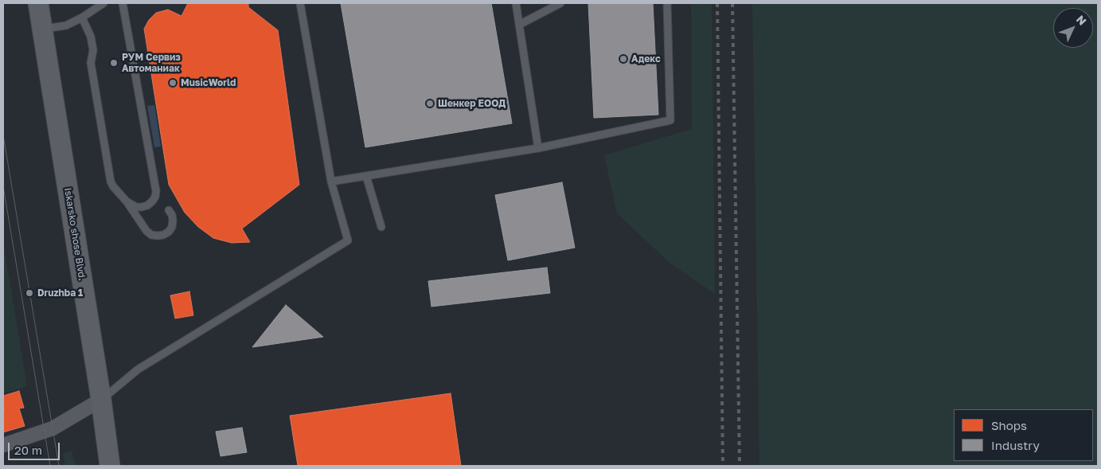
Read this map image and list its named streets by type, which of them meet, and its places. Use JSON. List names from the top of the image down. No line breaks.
{"streets":{"main road":["Iskarsko shose Blvd."]},"places":["Адекс","РУМ Сервиз Автоманиак","MusicWorld","Шенкер ЕООД","Druzhba 1"],"legend":["Shops","Industry"],"scale_bar":"20 m","north":"top right"}
